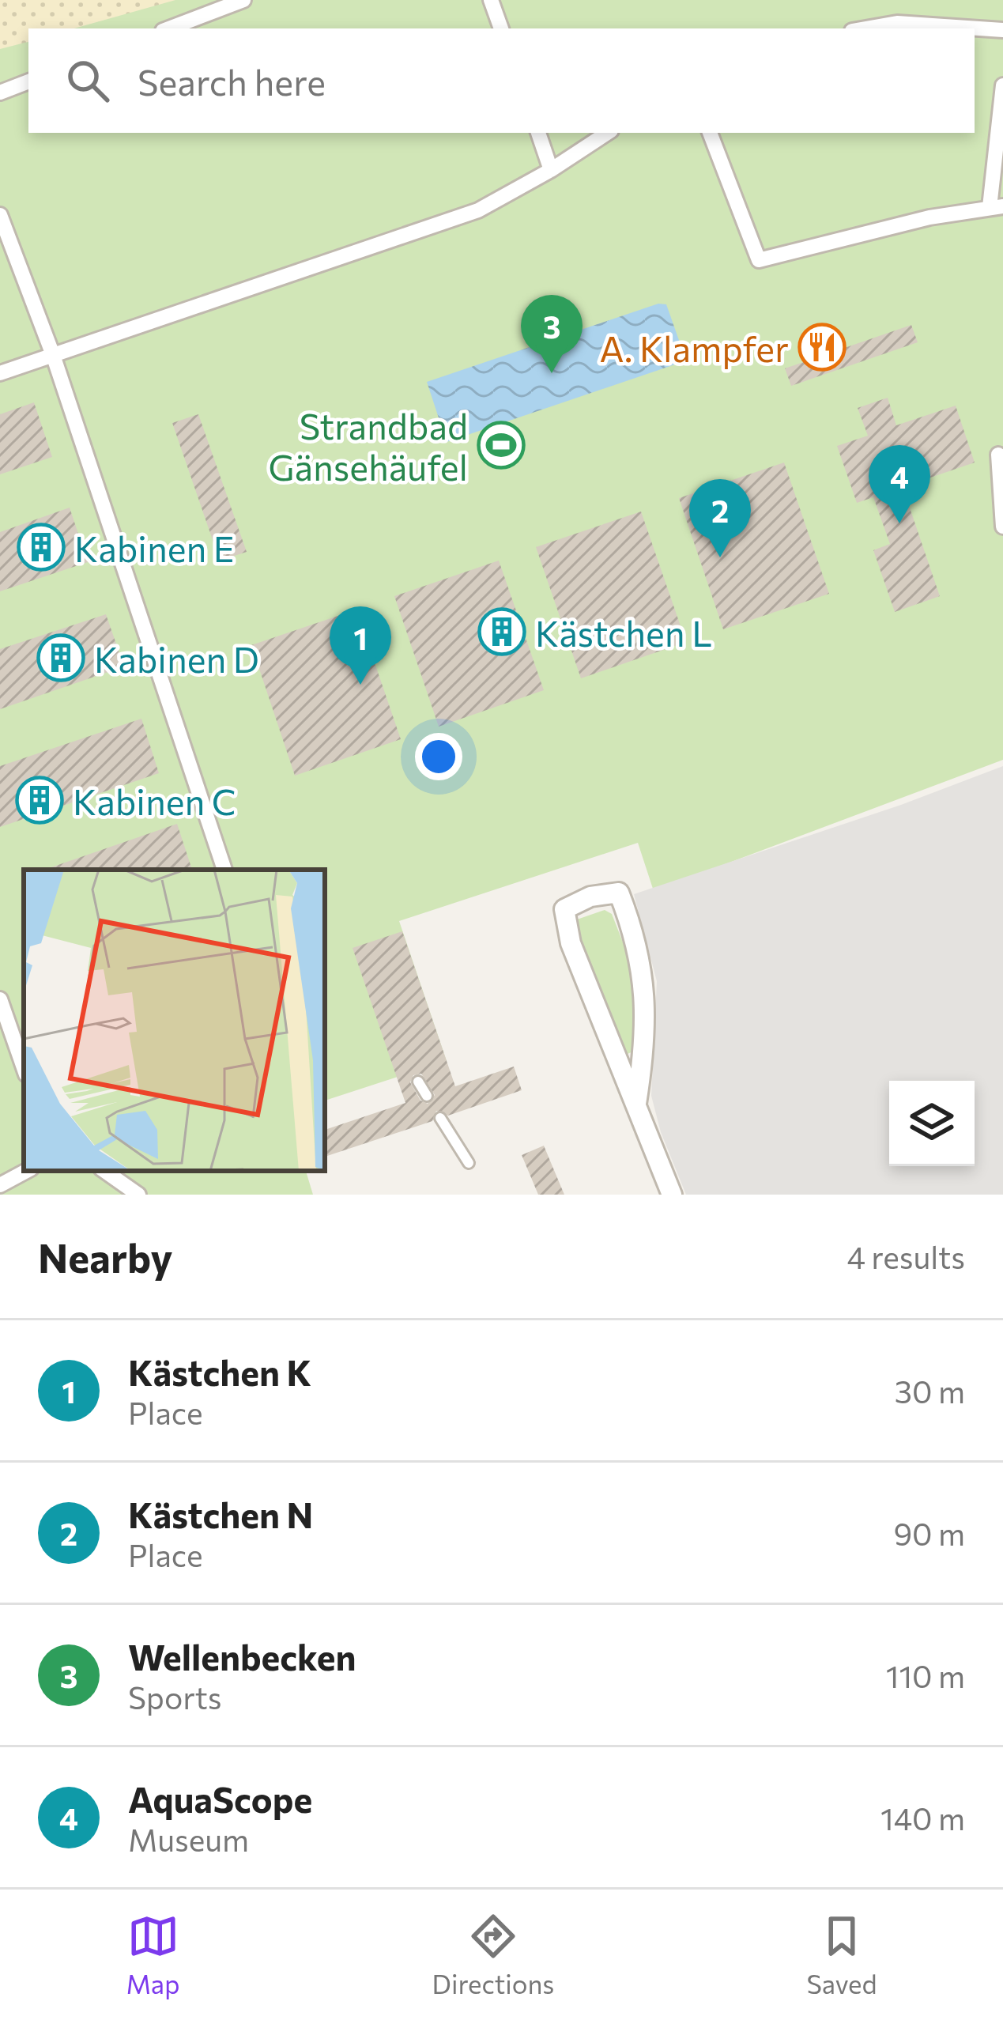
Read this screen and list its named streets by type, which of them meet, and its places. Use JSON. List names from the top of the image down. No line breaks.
{"places":{"restaurant":["A. Klampfer"],"sports":["Strandbad Gänsehäufel"],"building":["Kabinen E","Kästchen L","Kabinen D","Kabinen C"]},"page":{"search":"Search here","pins":["3","4","2","1"],"heading":["Nearby","4 results"],"list":[{"mark":"1","name":"Kästchen K","note":"Place","value":"30 m"},{"mark":"2","name":"Kästchen N","note":"Place","value":"90 m"},{"mark":"3","name":"Wellenbecken","note":"Sports","value":"110 m"},{"mark":"4","name":"AquaScope","note":"Museum","value":"140 m"}],"nav":["Map","Directions","Saved"]}}
